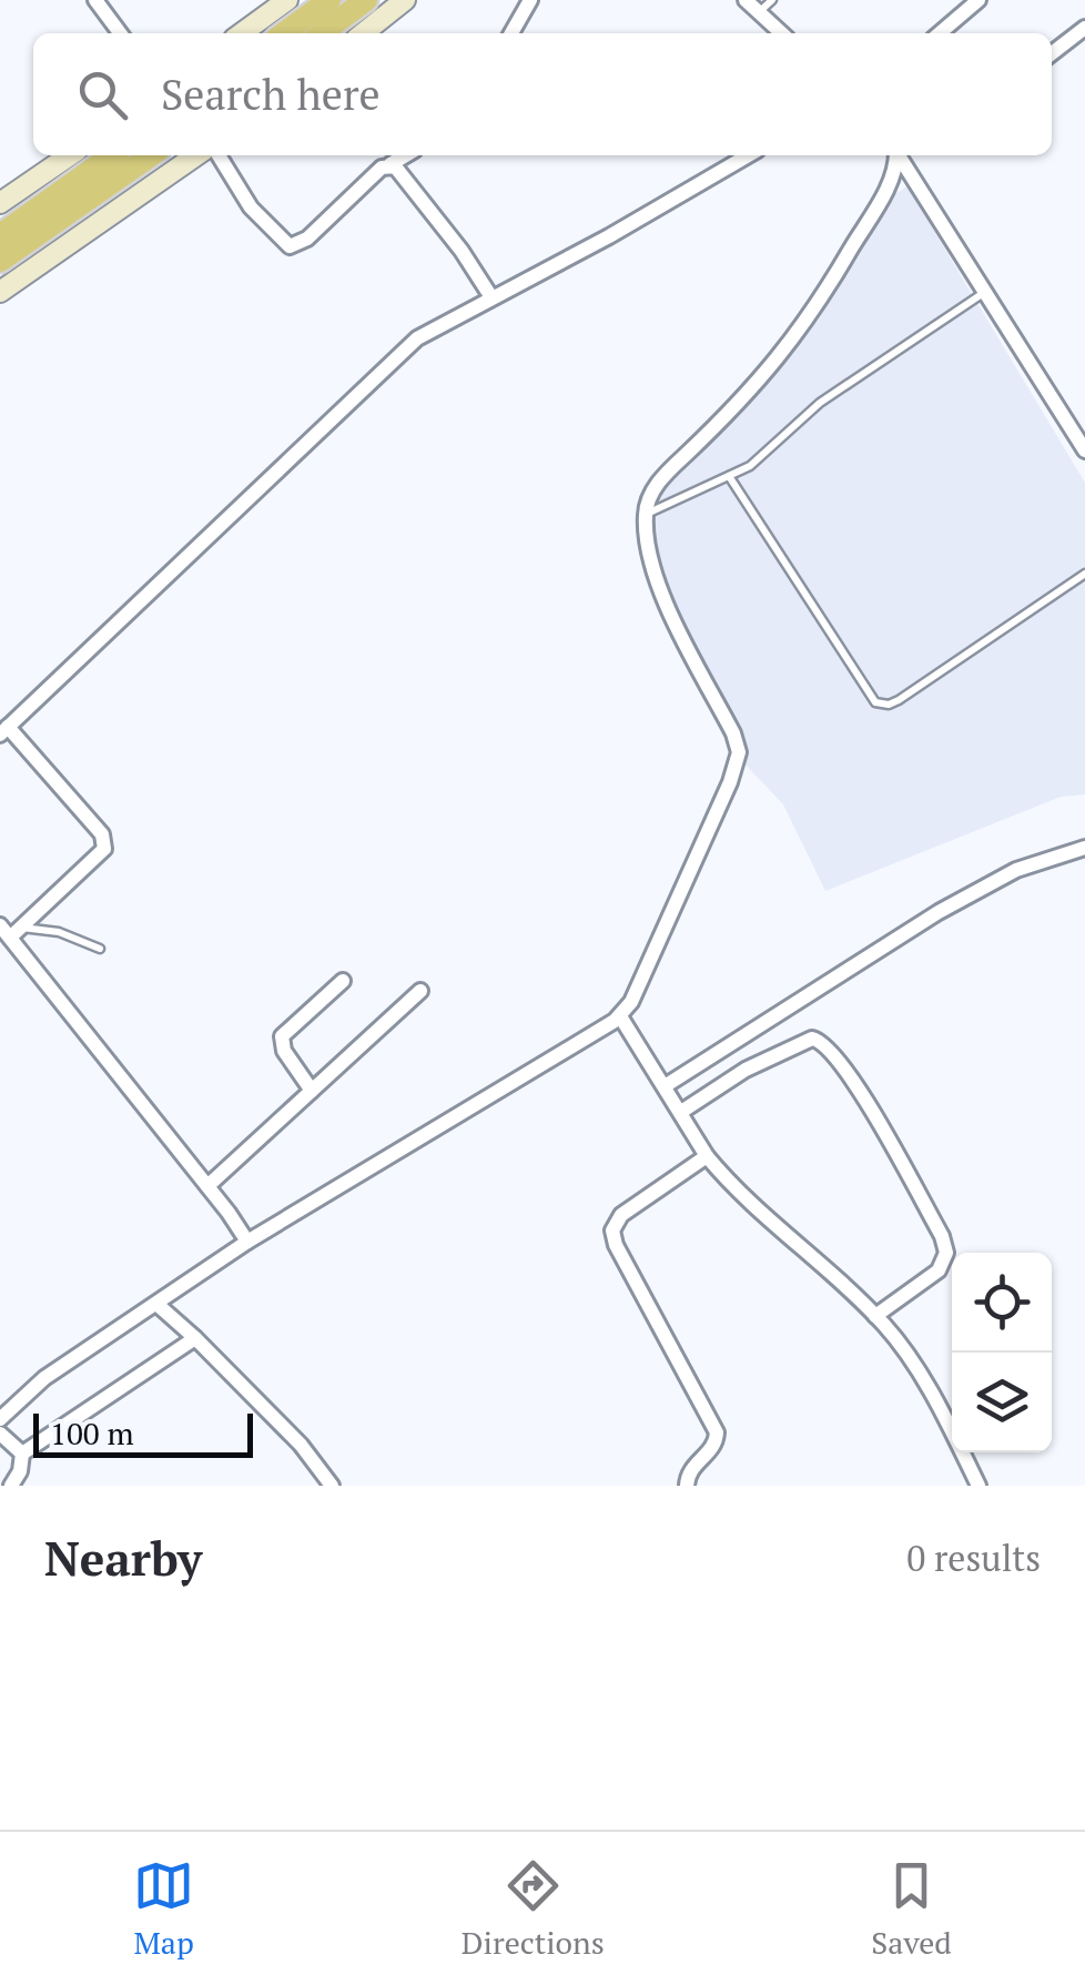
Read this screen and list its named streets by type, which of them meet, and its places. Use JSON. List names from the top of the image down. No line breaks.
{"scale_bar":"100 m","page":{"search":"Search here","scale":"100 m","heading":["Nearby","0 results"],"nav":["Map","Directions","Saved"]}}
